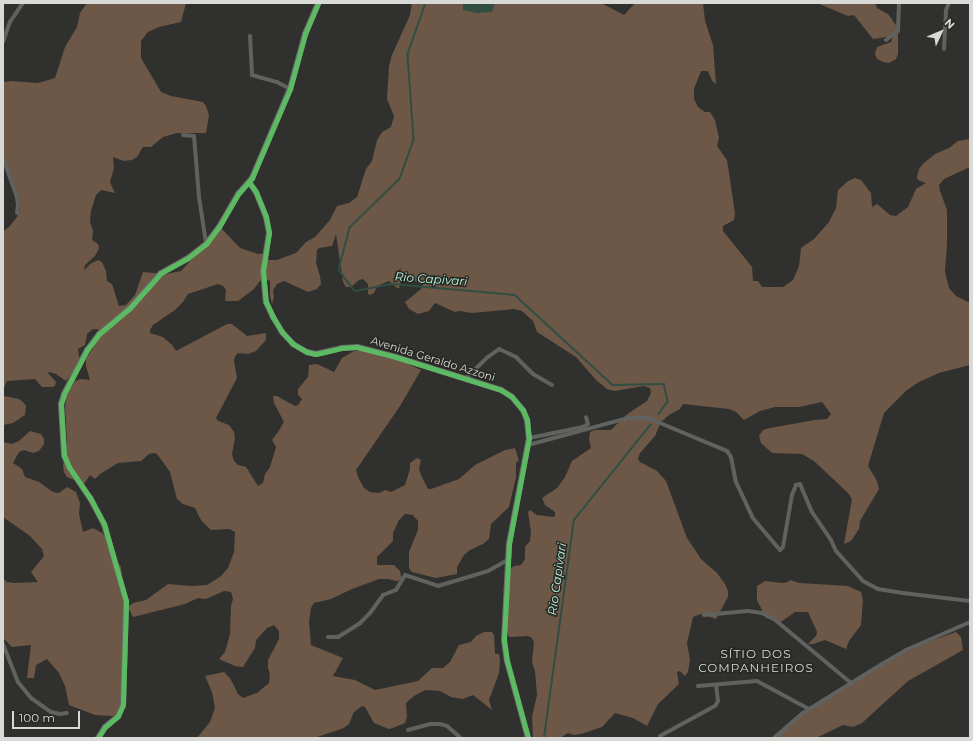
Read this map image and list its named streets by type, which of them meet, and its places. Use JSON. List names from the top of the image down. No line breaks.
{"streets":{"street":["Avenida Geraldo Azzoni"]},"districts":["SÍTIO DOS COMPANHEIROS"],"water":["Rio Capivari"],"scale_bar":"100 m","north":"top right"}
